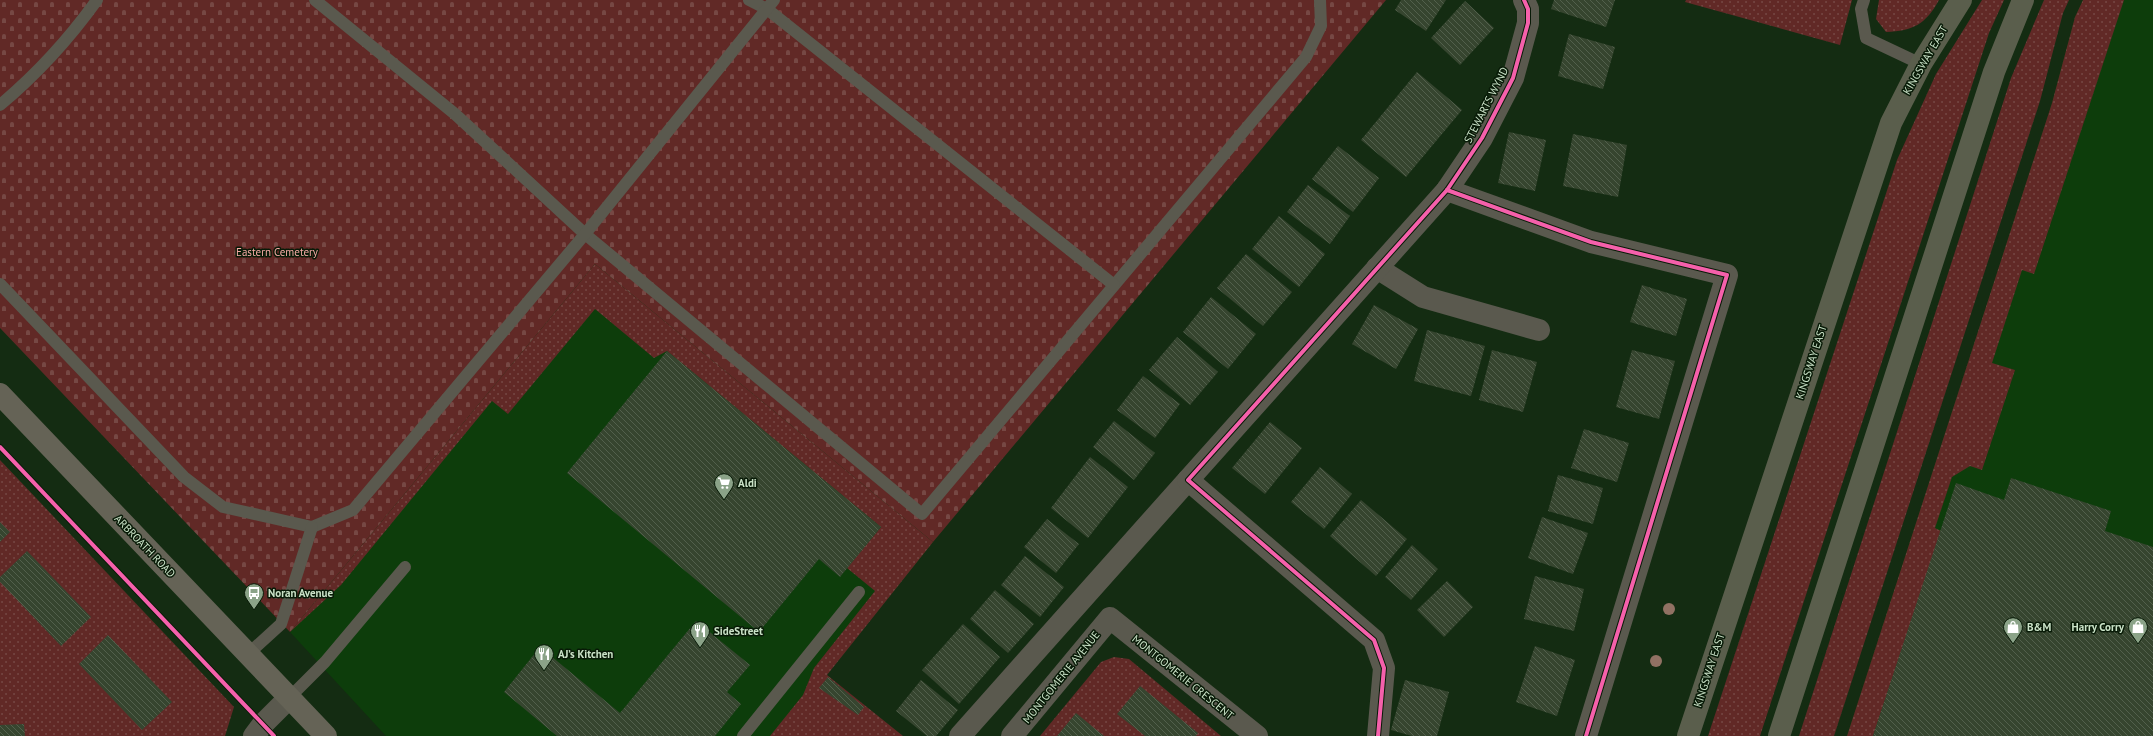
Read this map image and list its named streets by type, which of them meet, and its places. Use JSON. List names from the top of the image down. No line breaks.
{"streets":{"highway":["KINGSWAY EAST"],"main road":["ARBROATH ROAD"],"street":["STEWARTS WYND","MONTGOMERIE AVENUE","MONTGOMERIE CRESCENT"]},"crossings":[["MONTGOMERIE AVENUE","MONTGOMERIE CRESCENT"]],"parks":["Eastern Cemetery"],"places":{"supermarket":["Aldi"],"bus stop":["Noran Avenue"],"shop":["B&M","Harry Corry"],"restaurant":["SideStreet","AJ’s Kitchen"]}}
